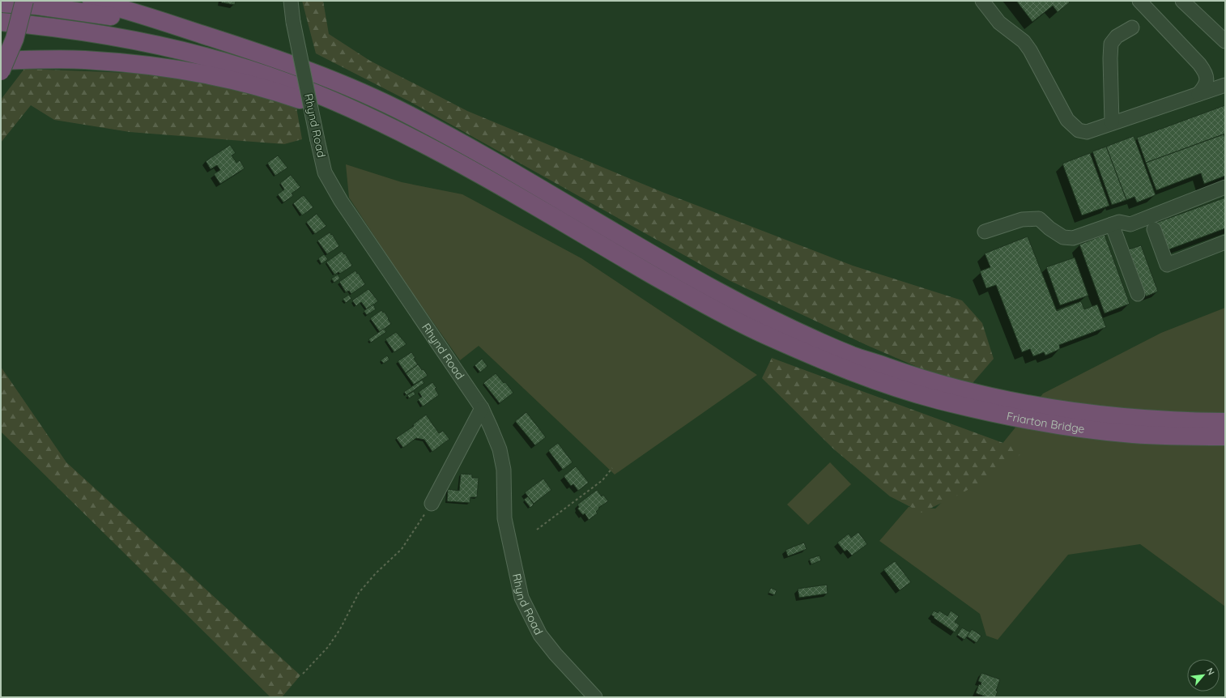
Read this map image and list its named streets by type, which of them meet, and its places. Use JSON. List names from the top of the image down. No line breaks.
{"streets":{"highway":["Friarton Bridge"],"street":["Rhynd Road"]},"north":"top right"}
